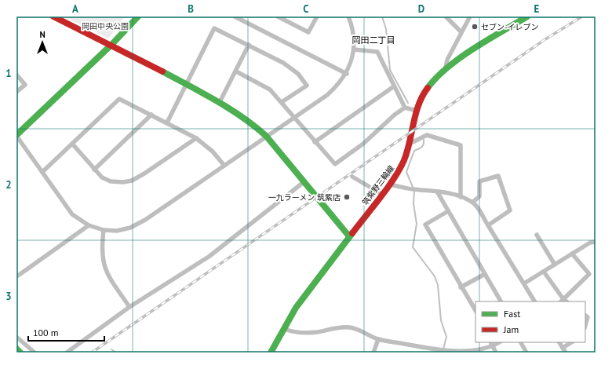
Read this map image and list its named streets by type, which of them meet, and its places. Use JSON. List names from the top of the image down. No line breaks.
{"streets":{"street":["筑紫野三輪線"]},"districts":["岡田二丁目"],"parks":["岡田中央公園"],"places":["セブン-イレブン","一九ラーメン 筑紫店"],"legend":["Fast","Jam"],"scale_bar":"100 m","north":"top","grid":{"columns":["A","B","C","D","E"],"rows":["1","2","3"]}}
